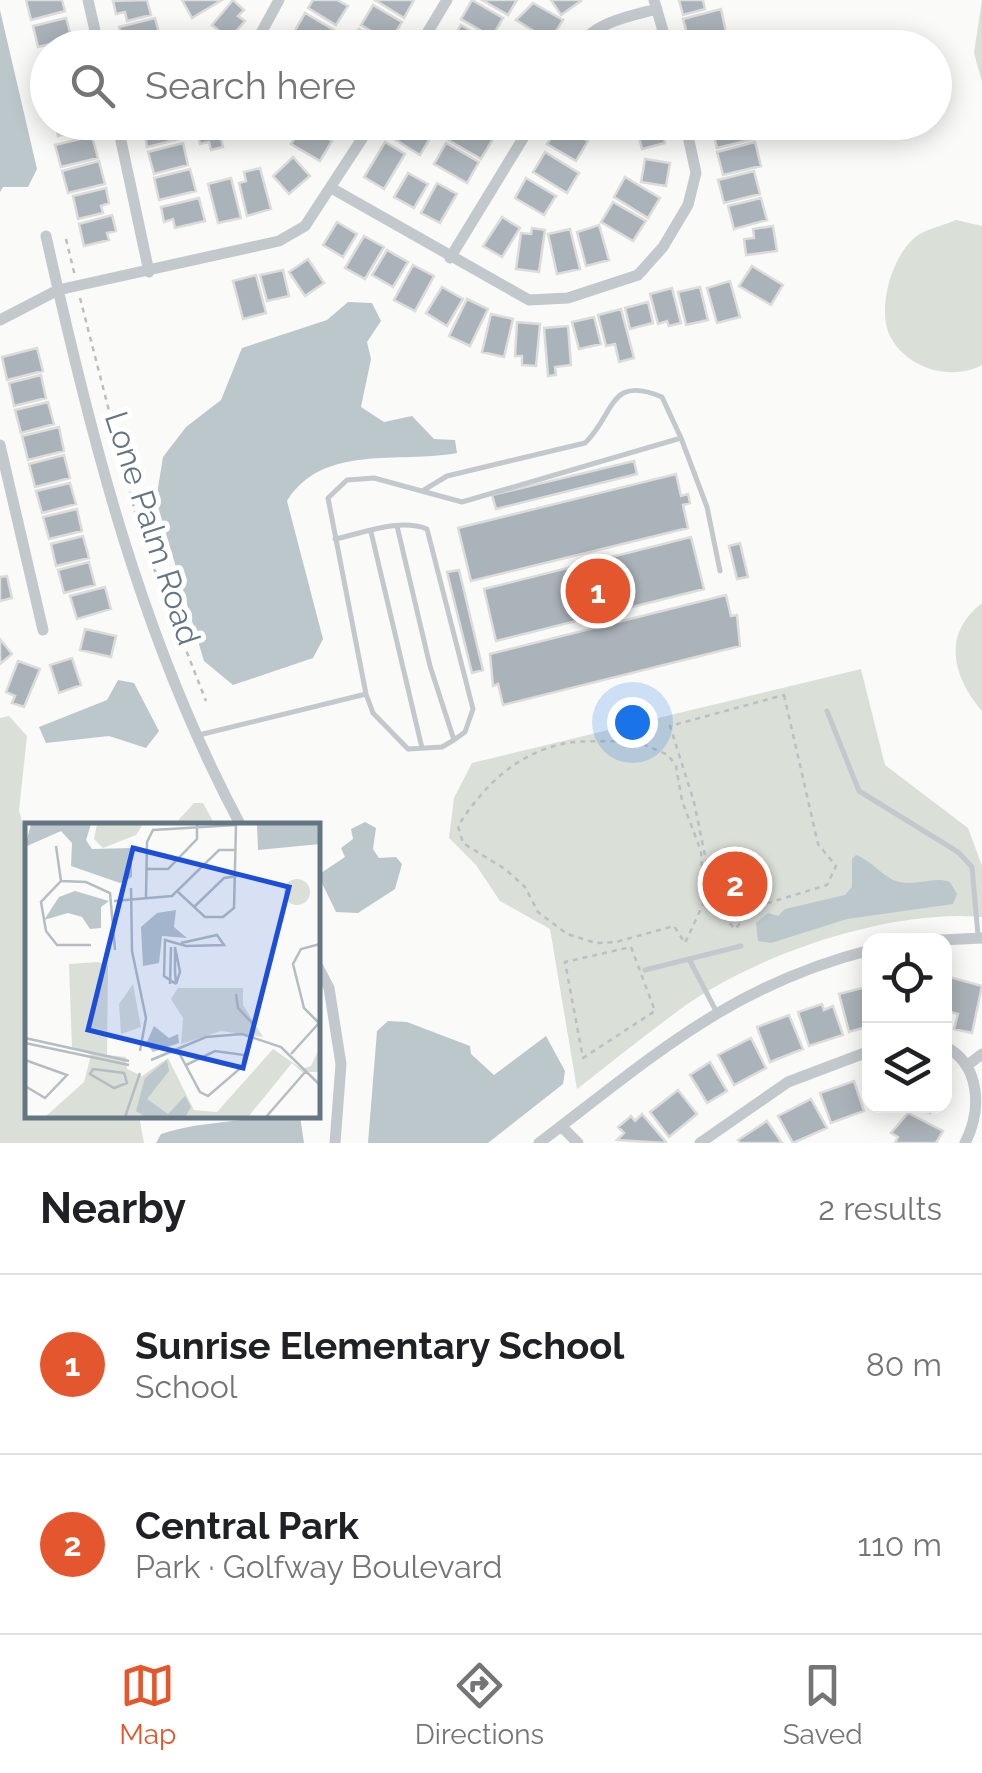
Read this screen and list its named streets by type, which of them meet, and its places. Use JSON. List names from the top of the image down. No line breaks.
{"streets":{"street":["Lone Palm Road"]},"page":{"search":"Search here","pins":["1","2"],"heading":["Nearby","2 results"],"list":[{"mark":"1","name":"Sunrise Elementary School","note":"School","value":"80 m"},{"mark":"2","name":"Central Park","note":"Park · Golfway Boulevard","value":"110 m"}],"nav":["Map","Directions","Saved"]}}
